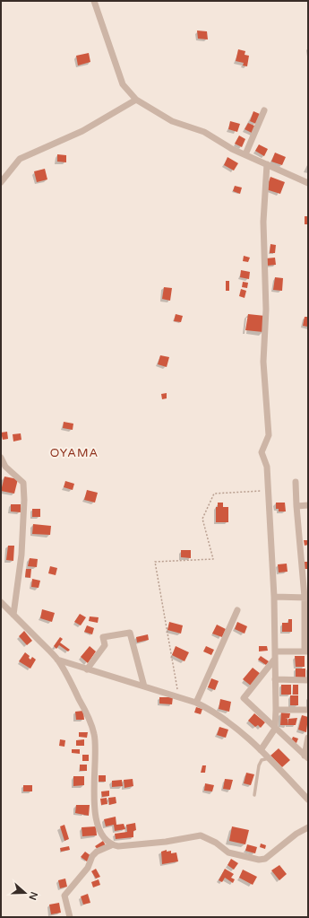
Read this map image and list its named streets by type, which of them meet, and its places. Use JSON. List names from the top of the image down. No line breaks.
{"districts":["OYAMA"],"north":"right"}
